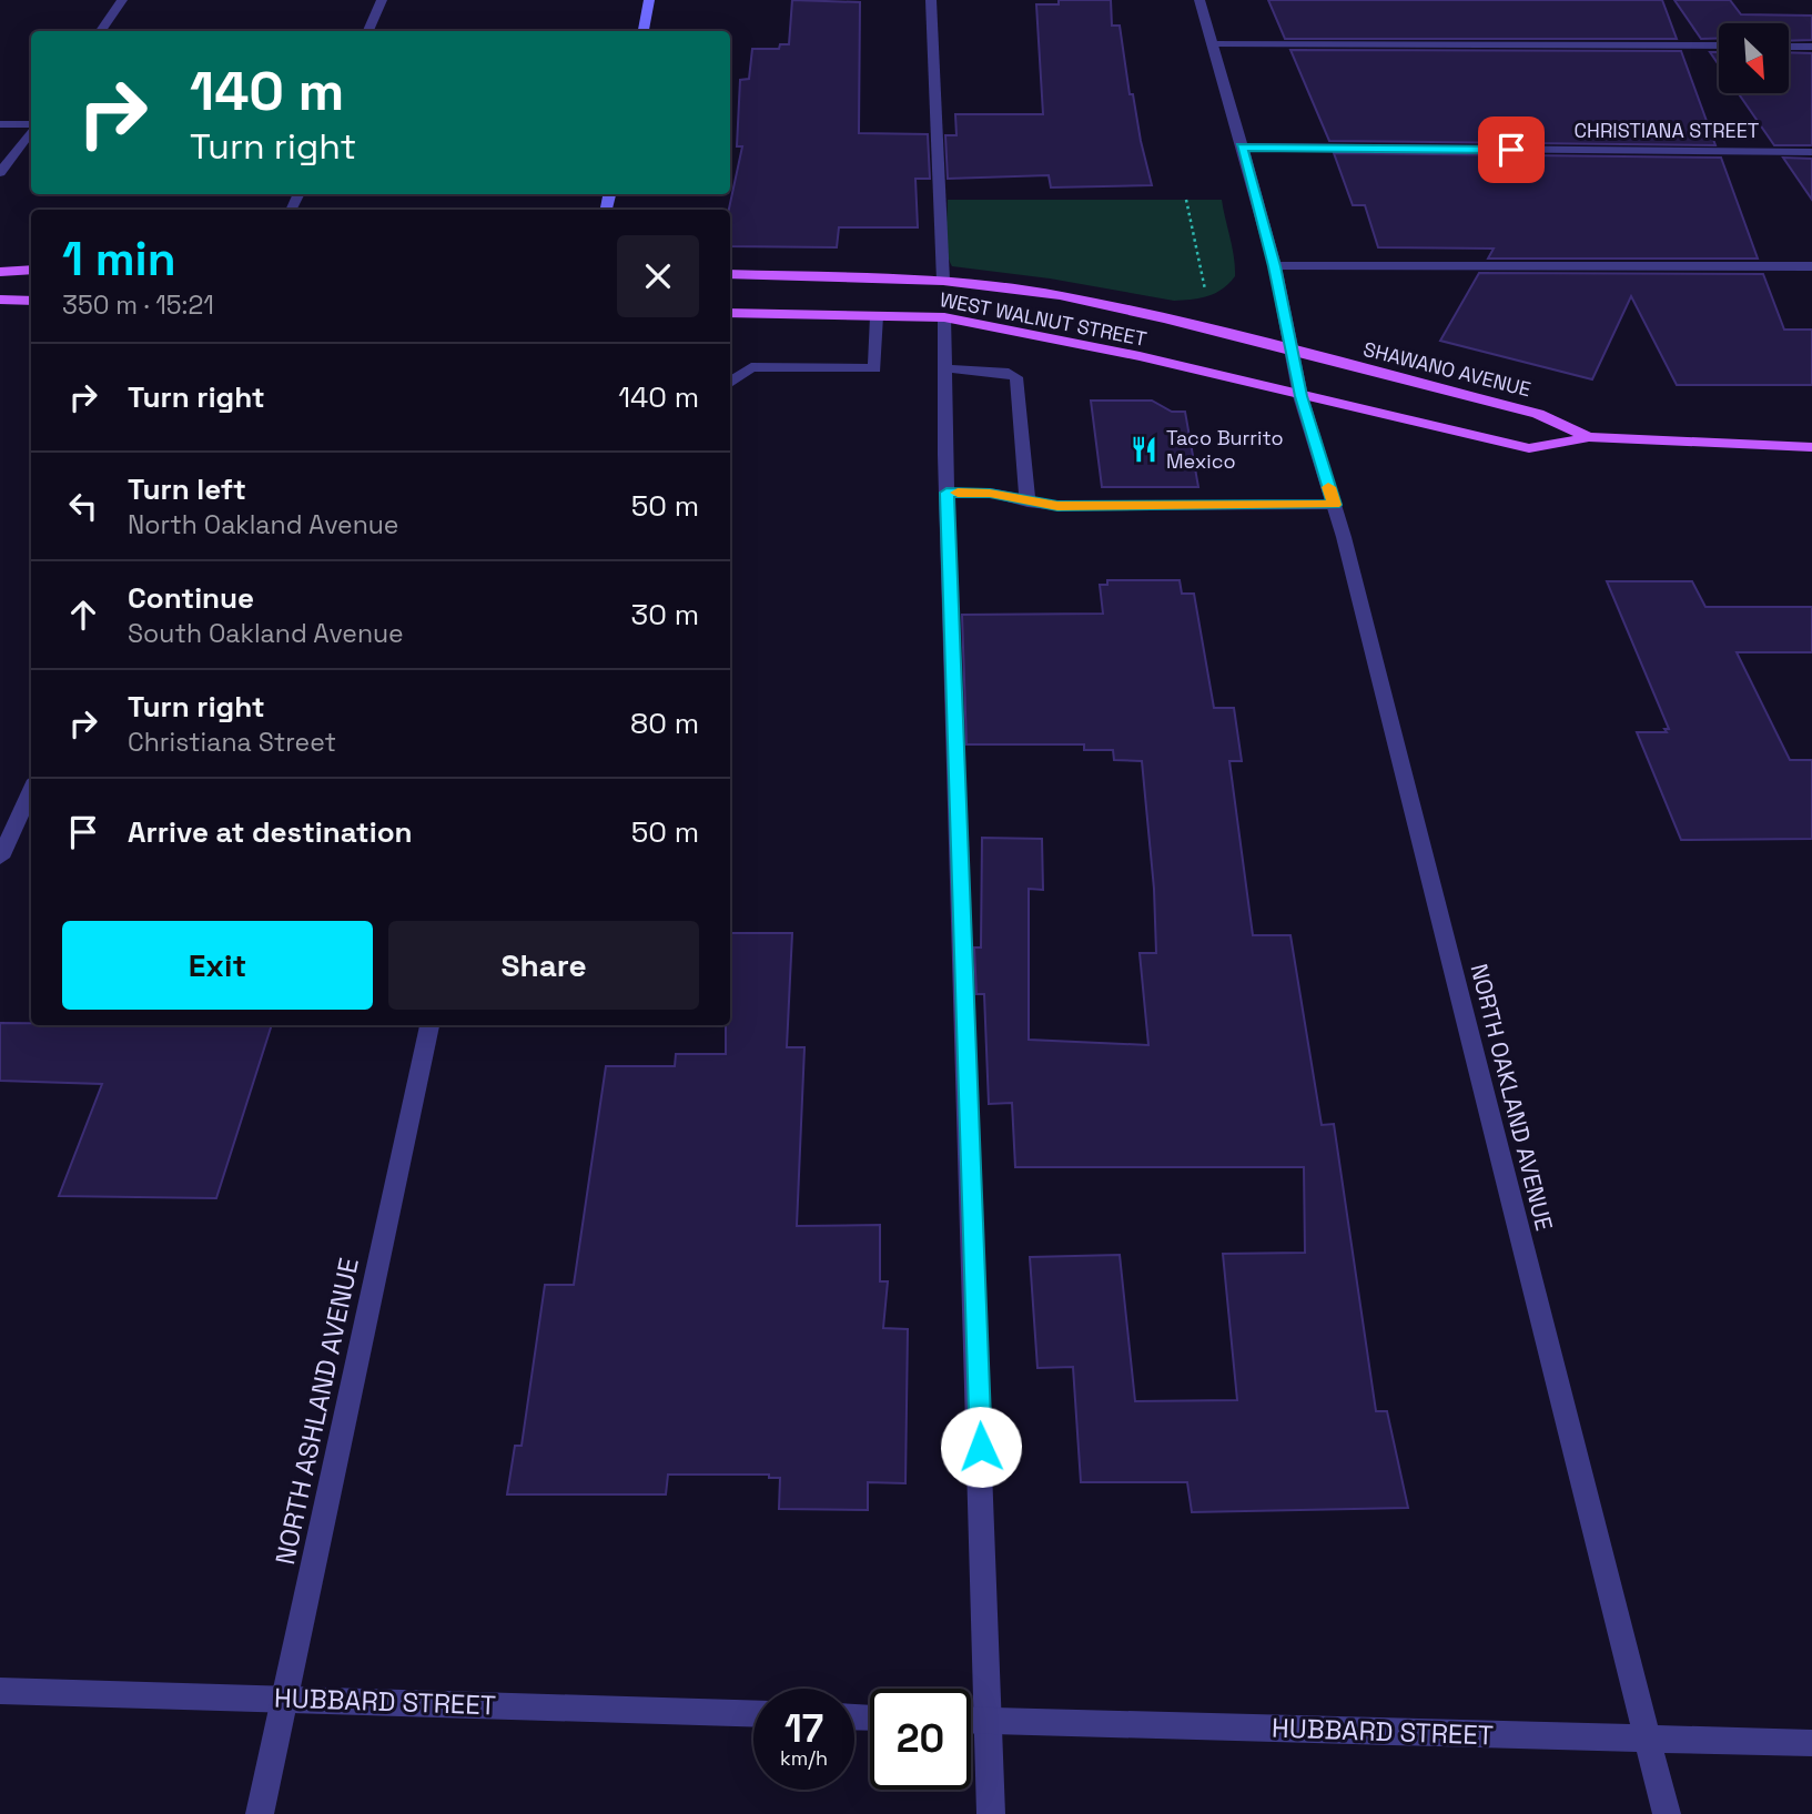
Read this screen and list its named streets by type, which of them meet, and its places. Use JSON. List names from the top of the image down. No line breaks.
{"streets":{"main road":["WEST WALNUT STREET","SHAWANO AVENUE"],"street":["CHRISTIANA STREET","NORTH OAKLAND AVENUE","NORTH ASHLAND AVENUE","HUBBARD STREET"]},"crossings":[["CHRISTIANA STREET","NORTH OAKLAND AVENUE"],["WEST WALNUT STREET","SHAWANO AVENUE"],["WEST WALNUT STREET","NORTH OAKLAND AVENUE"],["SHAWANO AVENUE","NORTH OAKLAND AVENUE"],["NORTH OAKLAND AVENUE","HUBBARD STREET"],["NORTH ASHLAND AVENUE","HUBBARD STREET"]],"places":{"restaurant":["Taco Burrito Mexico"]},"north":"bottom right","page":{"turn":["140 m","Turn right"],"heading":["1 min","350 m · 15:21"],"list":[{"name":"Turn right","value":"140 m"},{"name":"Turn left","note":"North Oakland Avenue","value":"50 m"},{"name":"Continue","note":"South Oakland Avenue","value":"30 m"},{"name":"Turn right","note":"Christiana Street","value":"80 m"},{"name":"Arrive at destination","value":"50 m"}],"buttons":["Exit","Share"],"speed":"17 km/h","limit":"20"}}
